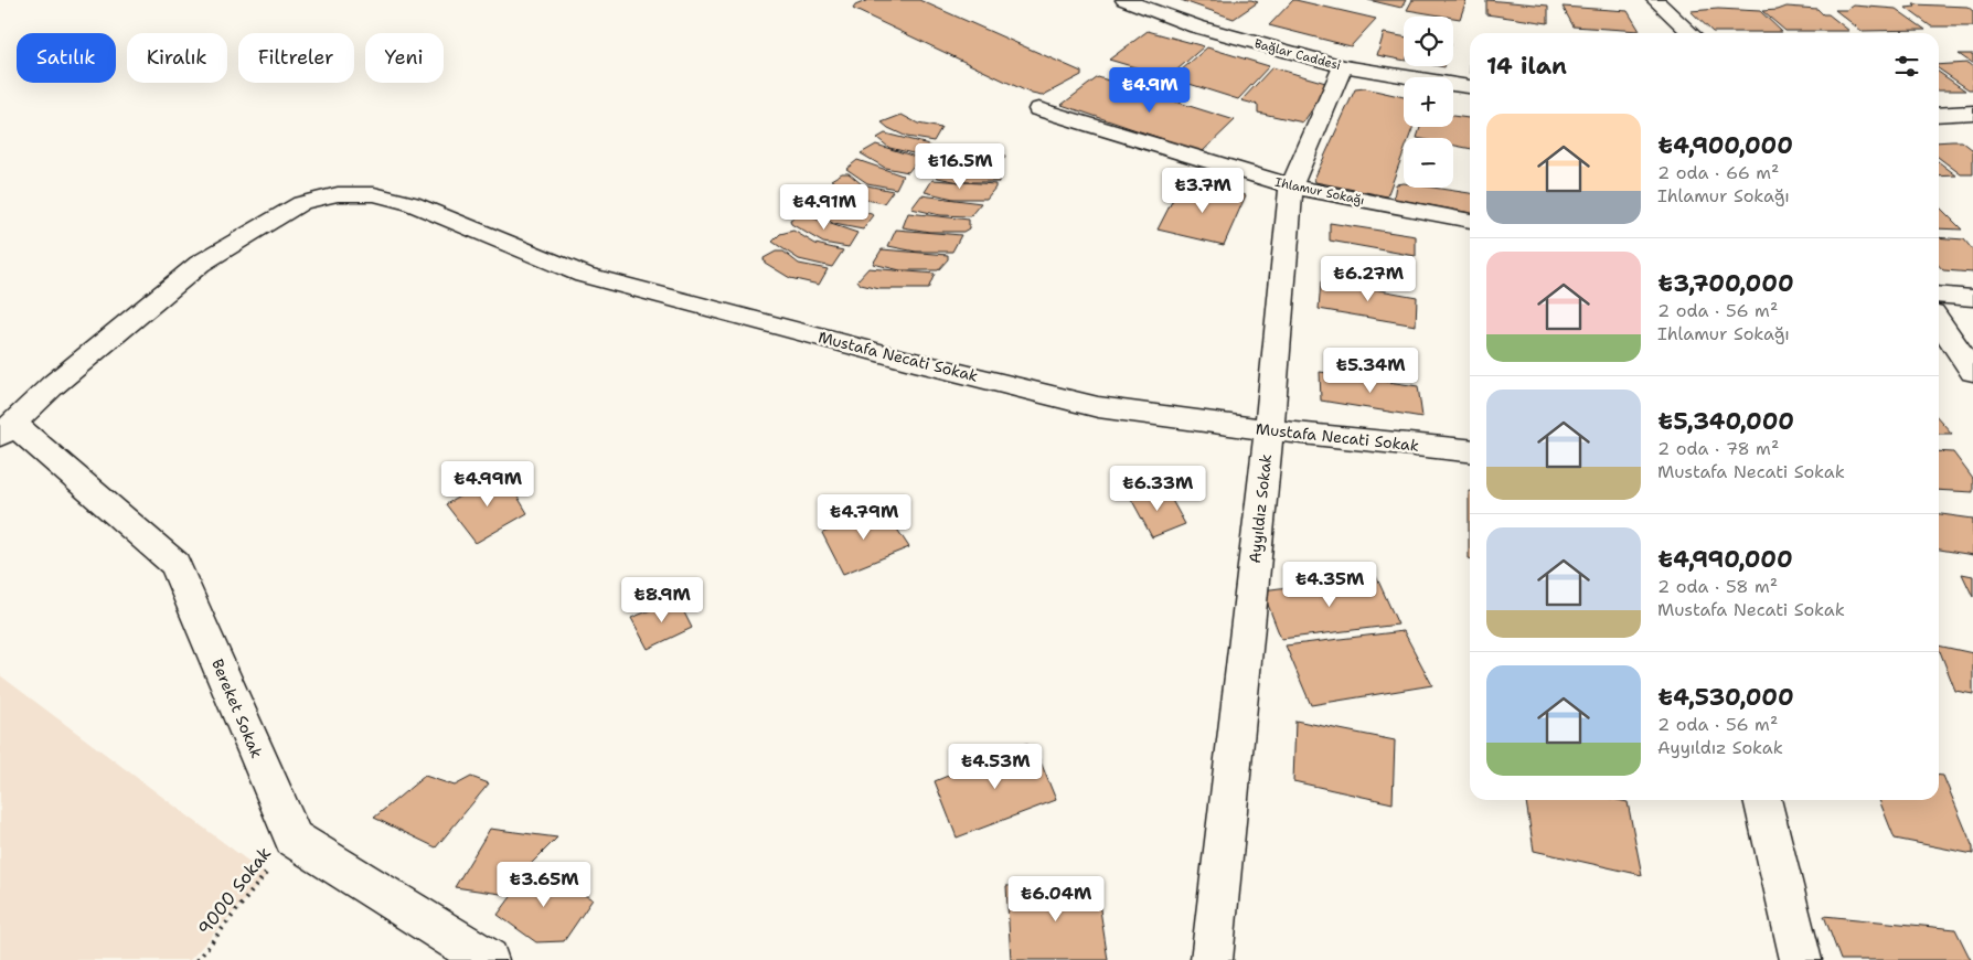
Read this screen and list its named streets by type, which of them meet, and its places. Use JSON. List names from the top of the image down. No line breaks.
{"streets":{"street":["Bağlar Caddesi","Ihlamur Sokağı","Mustafa Necati Sokak","Ayyıldız Sokak","Bereket Sokak"],"path":["9000 Sokak"]},"crossings":[["Bağlar Caddesi","Ayyıldız Sokak"],["Ihlamur Sokağı","Ayyıldız Sokak"],["Mustafa Necati Sokak","Ayyıldız Sokak"],["Mustafa Necati Sokak","Bereket Sokak"],["Bereket Sokak","9000 Sokak"]],"page":{"map_buttons":["+","−"],"chip":["Satılık","Kiralık","Filtreler","Yeni"],"heading":"14 ilan","price":["₺4.9M","₺16.5M","₺3.7M","₺4.91M","₺6.27M","₺5.34M","₺4.99M","₺6.33M","₺4.79M","₺4.35M","₺8.9M","₺4.53M","₺3.65M","₺6.04M"],"list":[{"name":"₺4,900,000","note":"2 oda · 66 m² · Ihlamur Sokağı"},{"name":"₺3,700,000","note":"2 oda · 56 m² · Ihlamur Sokağı"},{"name":"₺5,340,000","note":"2 oda · 78 m² · Mustafa Necati Sokak"},{"name":"₺4,990,000","note":"2 oda · 58 m² · Mustafa Necati Sokak"},{"name":"₺4,530,000","note":"2 oda · 56 m² · Ayyıldız Sokak"}]}}
